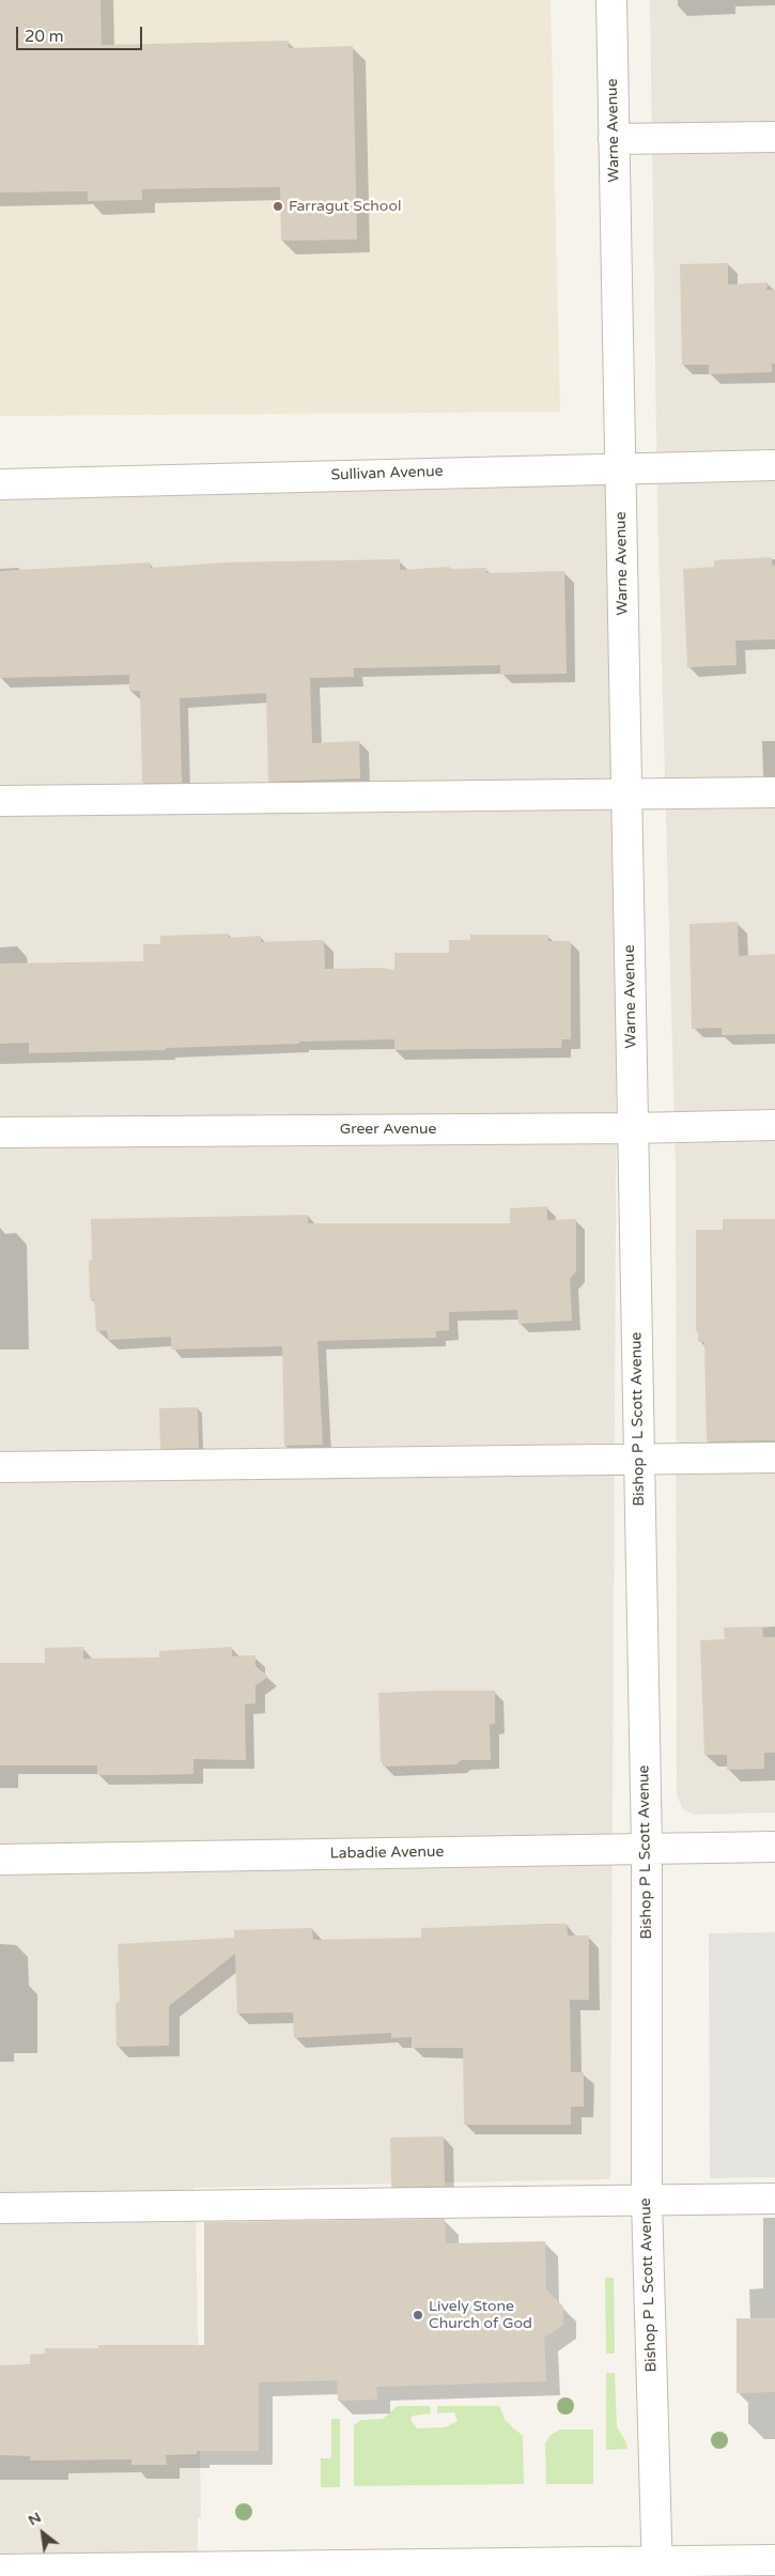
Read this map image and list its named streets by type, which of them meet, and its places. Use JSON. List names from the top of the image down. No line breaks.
{"streets":{"street":["Warne Avenue","Sullivan Avenue","Greer Avenue","Bishop P L Scott Avenue","Labadie Avenue"]},"crossings":[["Warne Avenue","Sullivan Avenue"],["Warne Avenue","Greer Avenue"],["Warne Avenue","Bishop P L Scott Avenue"],["Greer Avenue","Bishop P L Scott Avenue"],["Bishop P L Scott Avenue","Labadie Avenue"]],"places":["Farragut School","Lively Stone Church of God"],"scale_bar":"20 m","north":"top left"}
